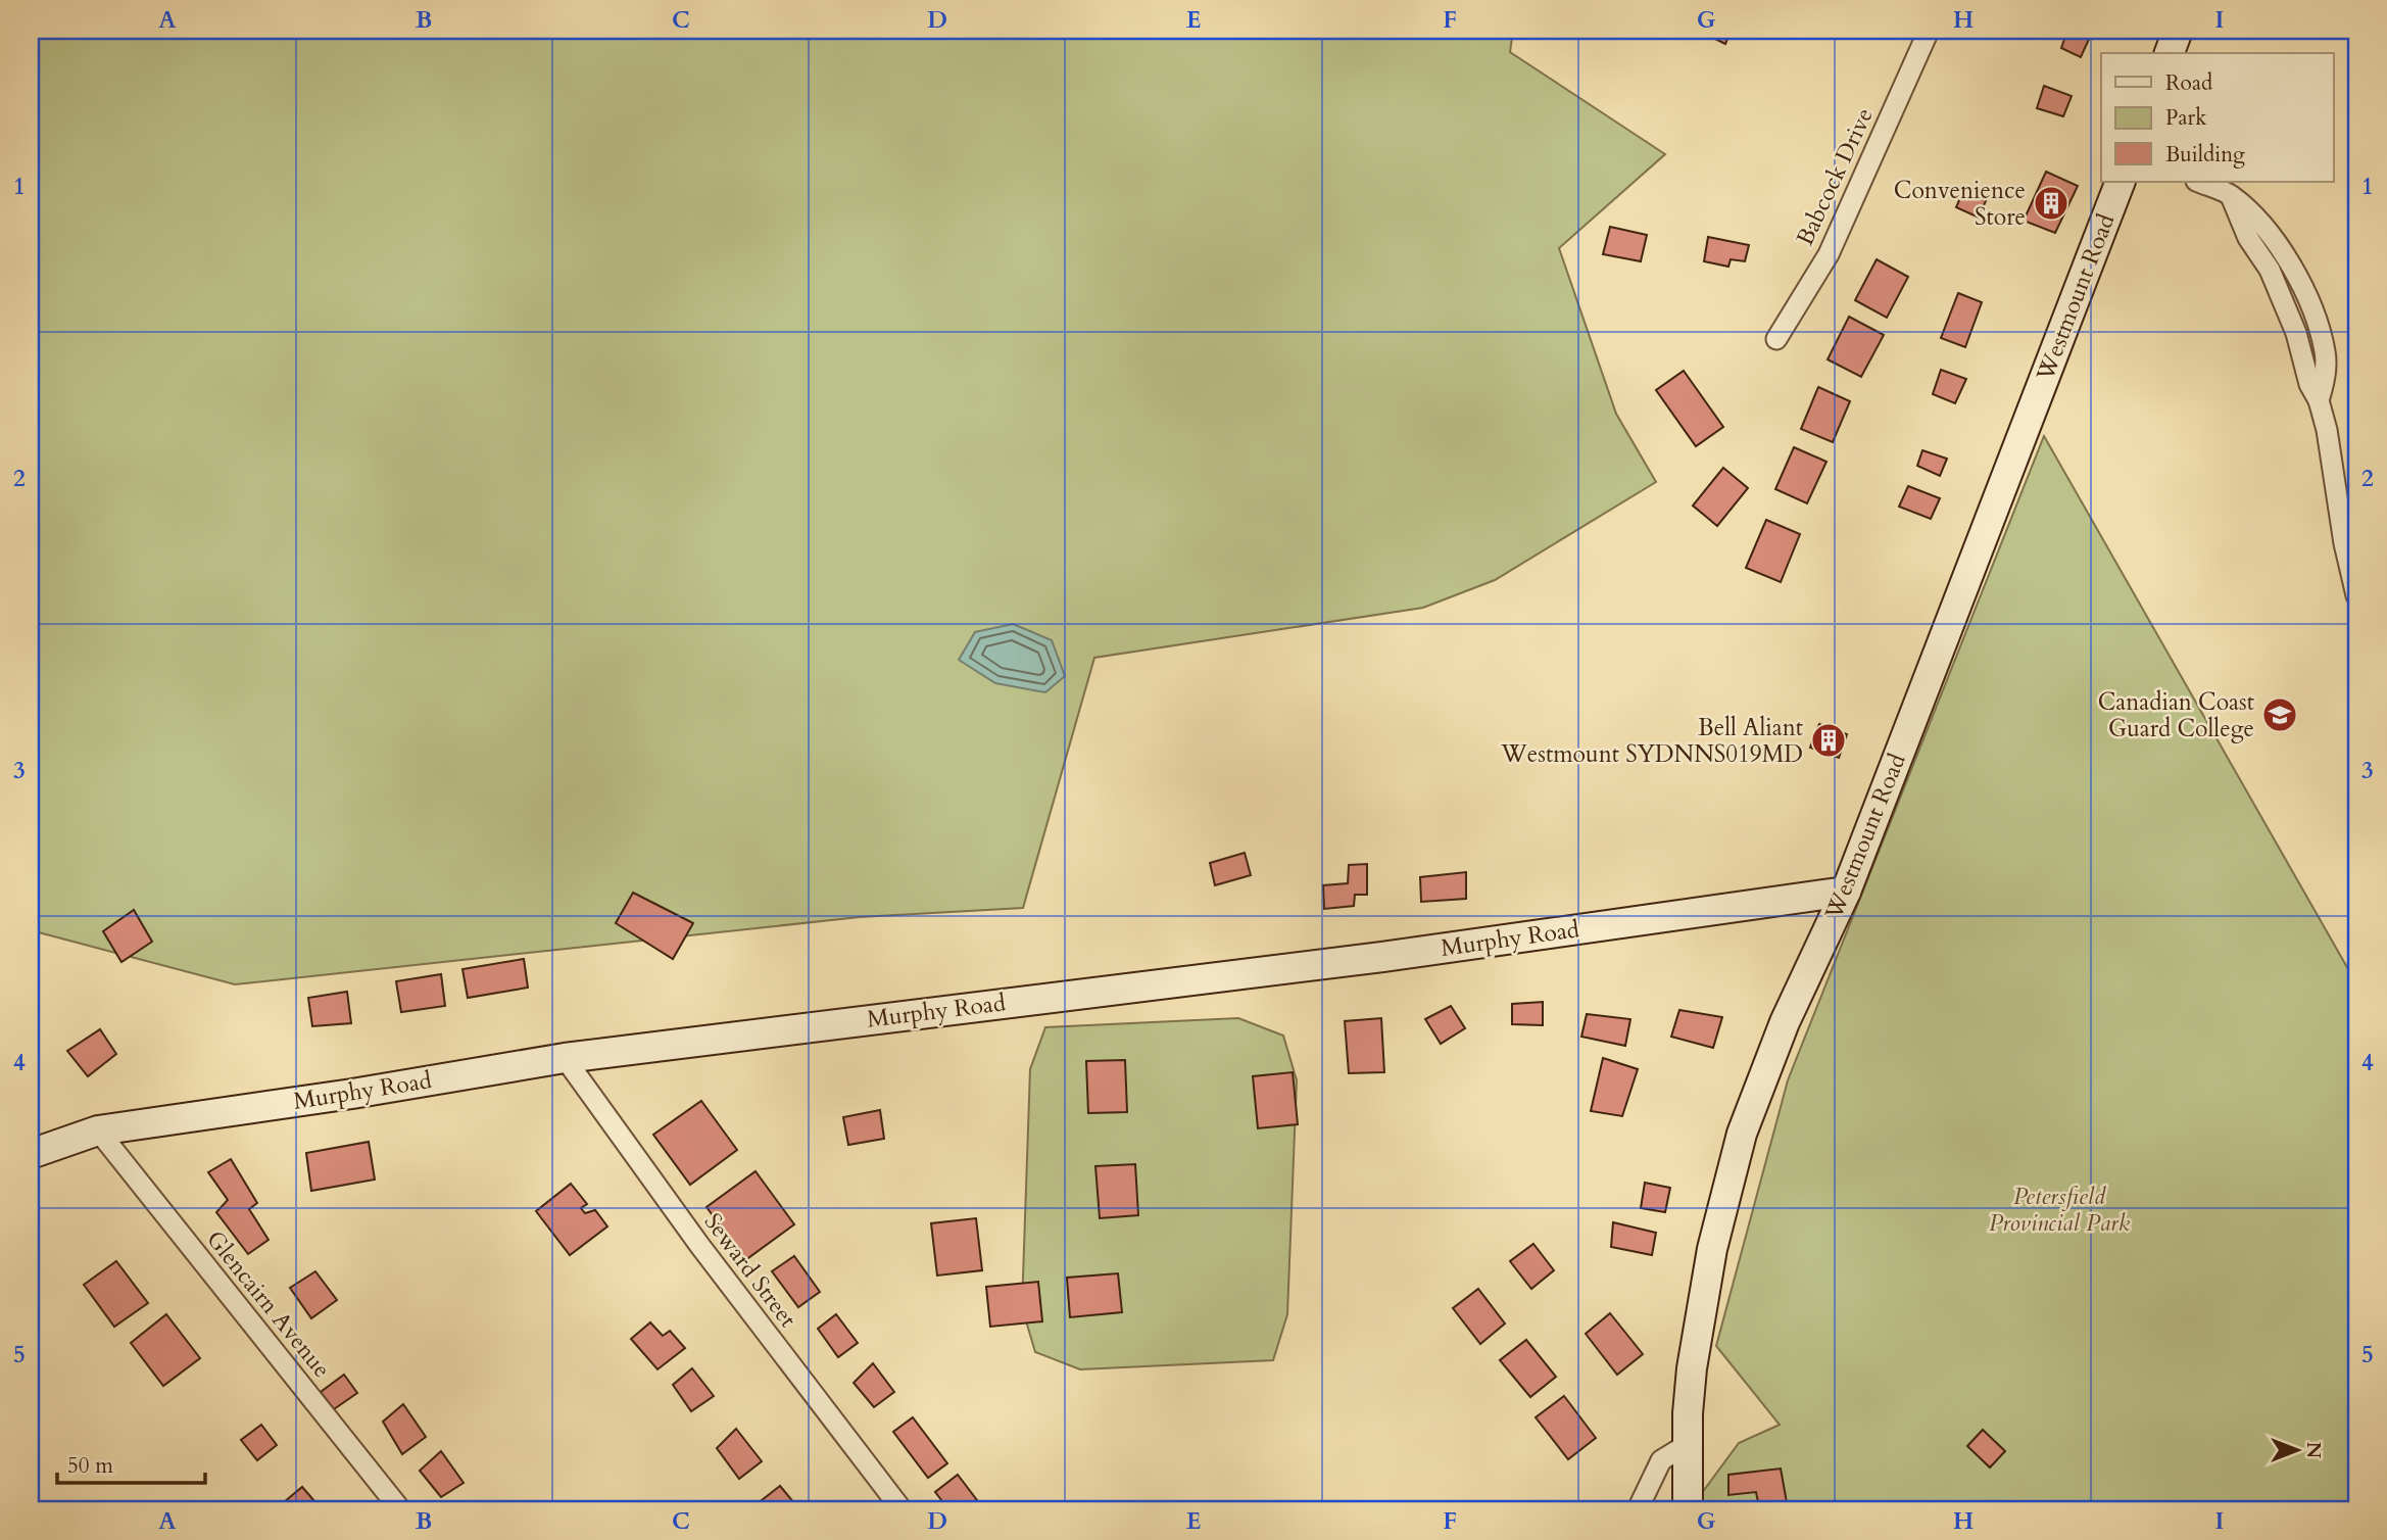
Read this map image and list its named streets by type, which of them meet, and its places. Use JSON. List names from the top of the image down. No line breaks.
{"streets":{"street":["Babcock Drive","Westmount Road","Murphy Road","Seward Street","Glencairn Avenue"]},"crossings":[["Westmount Road","Murphy Road"],["Murphy Road","Seward Street"],["Murphy Road","Glencairn Avenue"]],"parks":["Petersfield Provincial Park"],"places":{"building":["Convenience Store","Bell Aliant Westmount SYDNNS019MD"],"school or university":["Canadian Coast Guard College"]},"legend":["Road","Park","Building"],"scale_bar":"50 m","north":"right","grid":{"columns":["A","B","C","D","E","F","G","H","I"],"rows":["1","2","3","4","5"]}}
